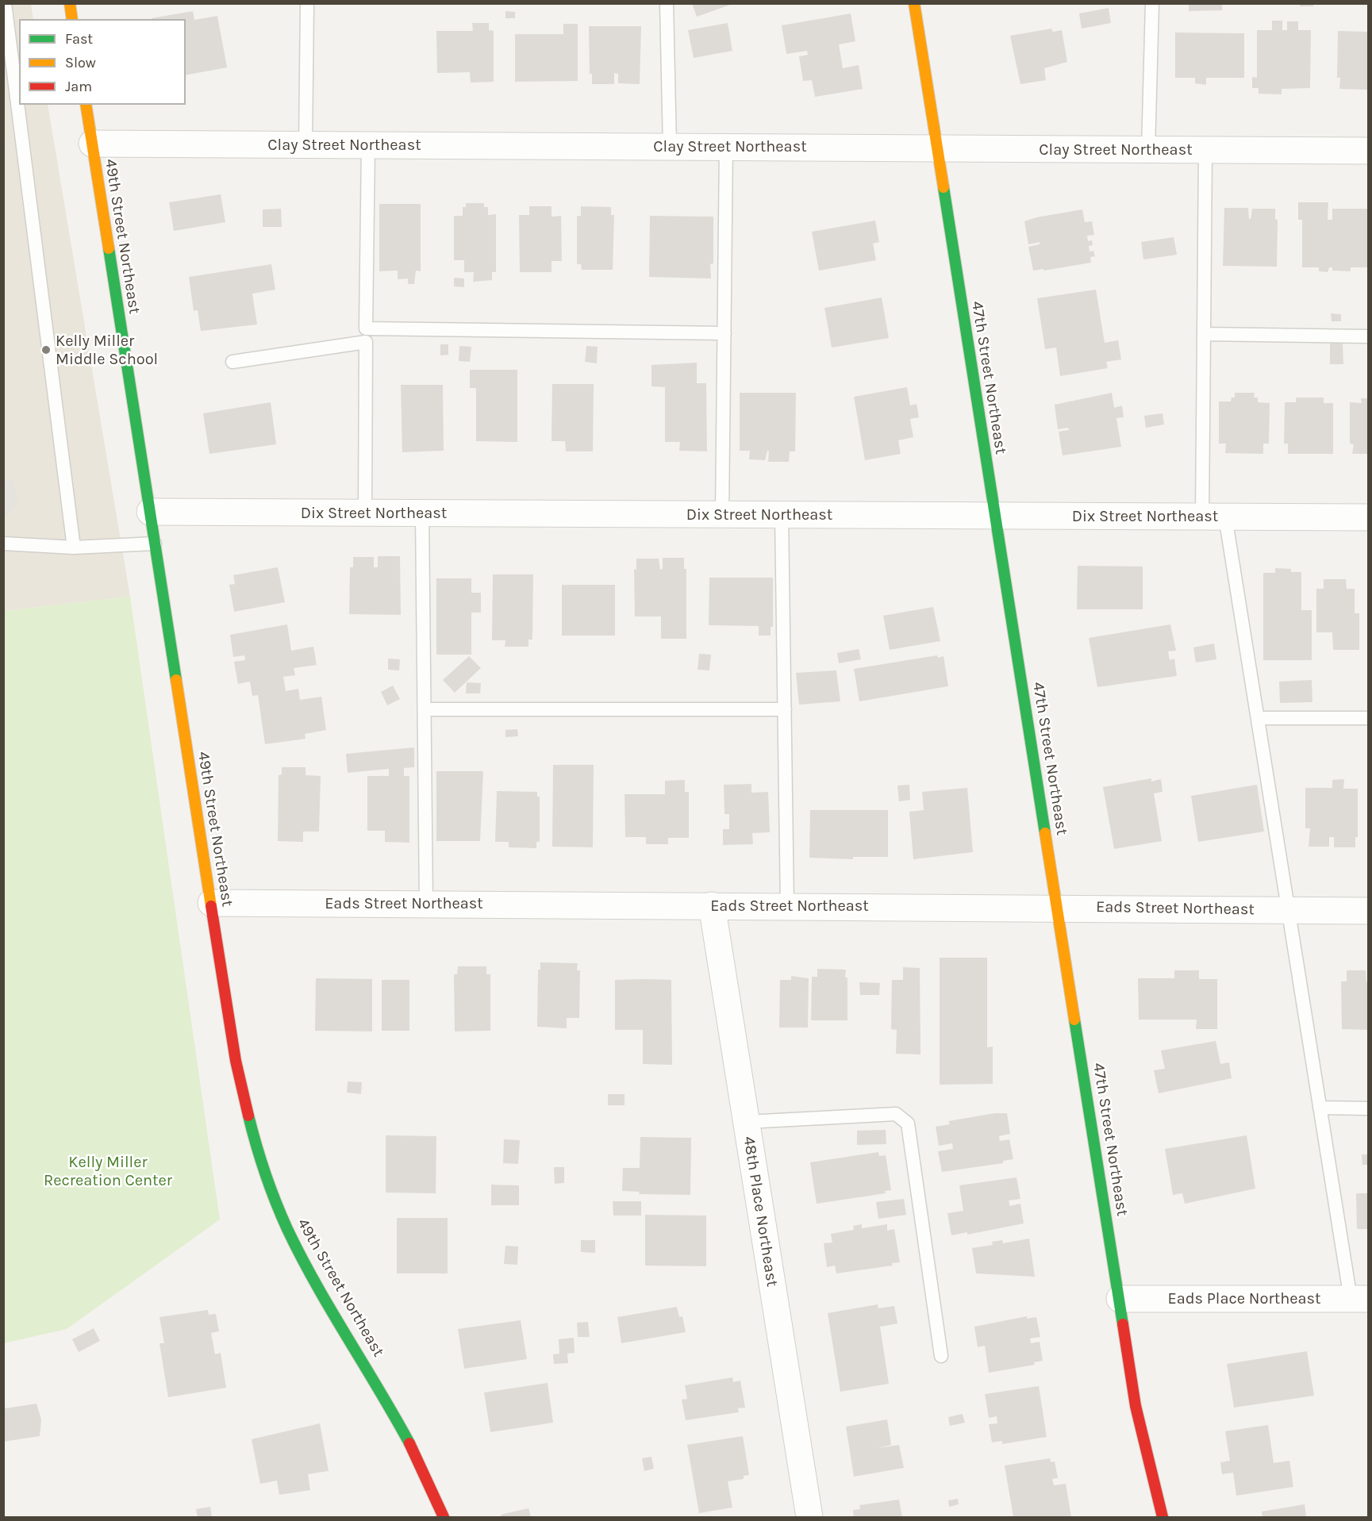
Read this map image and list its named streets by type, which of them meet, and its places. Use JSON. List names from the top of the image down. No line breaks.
{"streets":{"street":["Clay Street Northeast","49th Street Northeast","47th Street Northeast","Dix Street Northeast","Eads Street Northeast","48th Place Northeast","Eads Place Northeast"]},"crossings":[["Clay Street Northeast","49th Street Northeast"],["Clay Street Northeast","47th Street Northeast"],["49th Street Northeast","Dix Street Northeast"],["49th Street Northeast","Eads Street Northeast"],["47th Street Northeast","Dix Street Northeast"],["47th Street Northeast","Eads Street Northeast"],["47th Street Northeast","Eads Place Northeast"],["Eads Street Northeast","48th Place Northeast"]],"parks":["Kelly Miller Recreation Center"],"places":["Kelly Miller Middle School"],"legend":["Fast","Slow","Jam"]}
